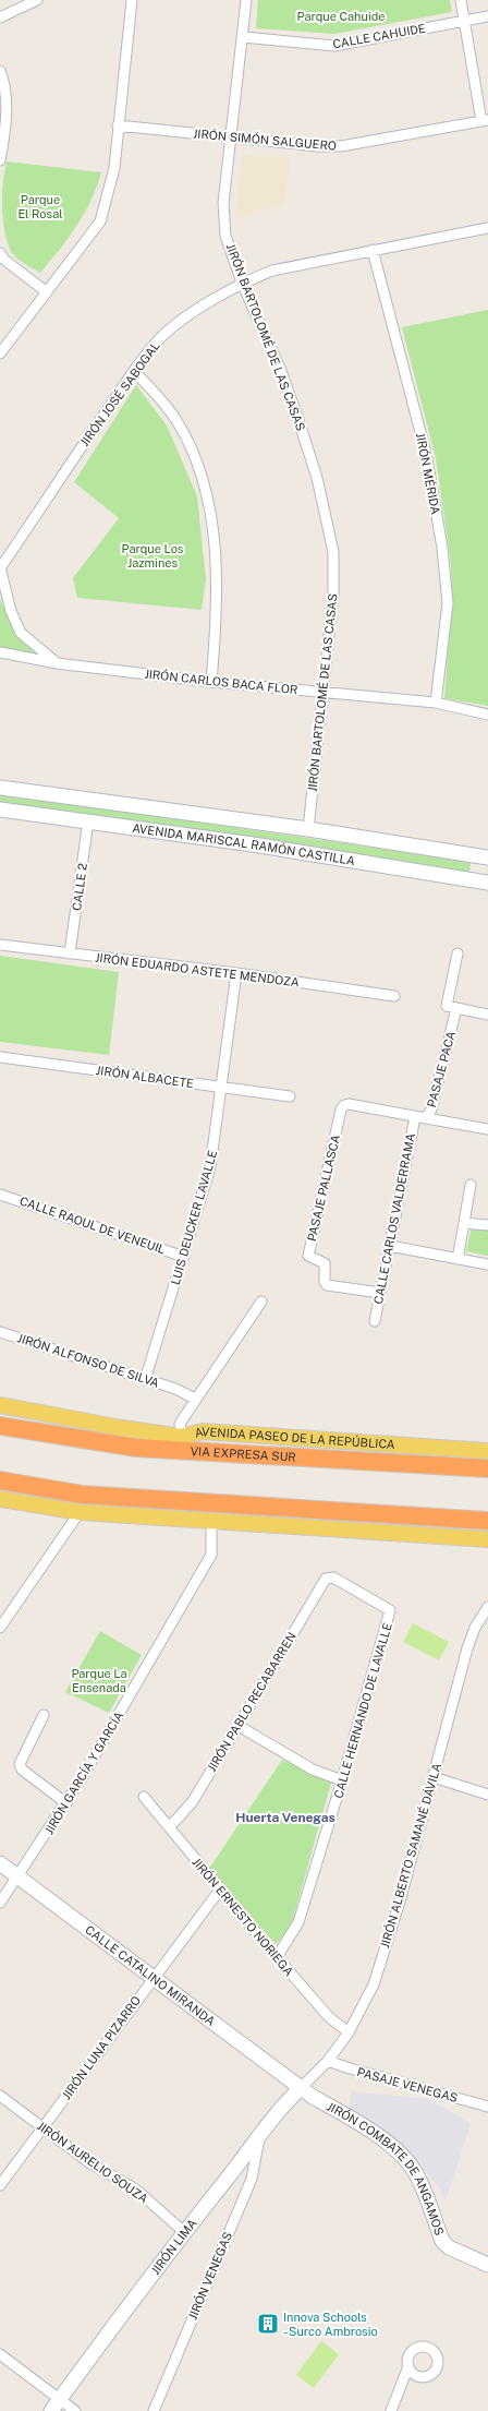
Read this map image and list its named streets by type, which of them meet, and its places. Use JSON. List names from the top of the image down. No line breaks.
{"streets":{"highway":["VIA EXPRESA SUR"],"main road":["AVENIDA PASEO DE LA REPÚBLICA"],"street":["CALLE CAHUIDE","JIRÓN SIMÓN SALGUERO","JIRÓN BARTOLOMÉ DE LAS CASAS","JIRÓN JOSÉ SABOGAL","JIRÓN MÉRIDA","JIRÓN CARLOS BACA FLOR","AVENIDA MARISCAL RAMÓN CASTILLA","CALLE 2","JIRÓN EDUARDO ASTETE MENDOZA","PASAJE PACA","JIRÓN ALBACETE","PASAJE PALLASCA","LUIS DEUCKER LAVALLE","CALLE CARLOS VALDERRAMA","CALLE RAOUL DE VENEUIL","JIRÓN ALFONSO DE SILVA","JIRÓN PABLO RECABARREN","CALLE HERNANDO DE LAVALLE","JIRÓN GARCÍA Y GARCÍA","JIRÓN ALBERTO SAMANÉ DÁVILA","JIRÓN ERNESTO NORIEGA","CALLE CATALINO MIRANDA","JIRÓN LUNA PIZARRO","PASAJE VENEGAS","JIRÓN AURELIO SOUZA","JIRÓN COMBATE DE ANGAMOS","JIRÓN LIMA","JIRÓN VENEGAS"]},"crossings":[["CALLE CAHUIDE","JIRÓN BARTOLOMÉ DE LAS CASAS"],["JIRÓN SIMÓN SALGUERO","JIRÓN BARTOLOMÉ DE LAS CASAS"],["JIRÓN BARTOLOMÉ DE LAS CASAS","JIRÓN JOSÉ SABOGAL"],["JIRÓN BARTOLOMÉ DE LAS CASAS","JIRÓN CARLOS BACA FLOR"],["JIRÓN BARTOLOMÉ DE LAS CASAS","AVENIDA MARISCAL RAMÓN CASTILLA"],["JIRÓN JOSÉ SABOGAL","JIRÓN MÉRIDA"],["JIRÓN MÉRIDA","JIRÓN CARLOS BACA FLOR"],["AVENIDA MARISCAL RAMÓN CASTILLA","CALLE 2"],["CALLE 2","JIRÓN EDUARDO ASTETE MENDOZA"],["JIRÓN EDUARDO ASTETE MENDOZA","LUIS DEUCKER LAVALLE"],["PASAJE PACA","PASAJE PALLASCA"],["PASAJE PACA","CALLE CARLOS VALDERRAMA"],["JIRÓN ALBACETE","LUIS DEUCKER LAVALLE"],["PASAJE PALLASCA","CALLE CARLOS VALDERRAMA"],["LUIS DEUCKER LAVALLE","CALLE RAOUL DE VENEUIL"],["LUIS DEUCKER LAVALLE","JIRÓN ALFONSO DE SILVA"],["JIRÓN PABLO RECABARREN","CALLE HERNANDO DE LAVALLE"],["JIRÓN PABLO RECABARREN","JIRÓN ERNESTO NORIEGA"],["CALLE HERNANDO DE LAVALLE","JIRÓN ERNESTO NORIEGA"],["JIRÓN GARCÍA Y GARCÍA","CALLE CATALINO MIRANDA"],["JIRÓN ALBERTO SAMANÉ DÁVILA","JIRÓN ERNESTO NORIEGA"],["JIRÓN ALBERTO SAMANÉ DÁVILA","CALLE CATALINO MIRANDA"],["JIRÓN ALBERTO SAMANÉ DÁVILA","PASAJE VENEGAS"],["JIRÓN ALBERTO SAMANÉ DÁVILA","JIRÓN COMBATE DE ANGAMOS"],["JIRÓN ALBERTO SAMANÉ DÁVILA","JIRÓN LIMA"],["JIRÓN ERNESTO NORIEGA","JIRÓN LUNA PIZARRO"],["CALLE CATALINO MIRANDA","JIRÓN LUNA PIZARRO"],["CALLE CATALINO MIRANDA","JIRÓN COMBATE DE ANGAMOS"],["CALLE CATALINO MIRANDA","JIRÓN LIMA"],["JIRÓN LUNA PIZARRO","JIRÓN AURELIO SOUZA"],["JIRÓN AURELIO SOUZA","JIRÓN LIMA"],["JIRÓN COMBATE DE ANGAMOS","JIRÓN LIMA"],["JIRÓN LIMA","JIRÓN VENEGAS"]],"districts":["Huerta Venegas"],"parks":["Parque Cahuide","Parque El Rosal","Parque Los Jazmines","Parque La Ensenada"],"places":{"building":["Innova Schools - Surco Ambrosio"]}}
